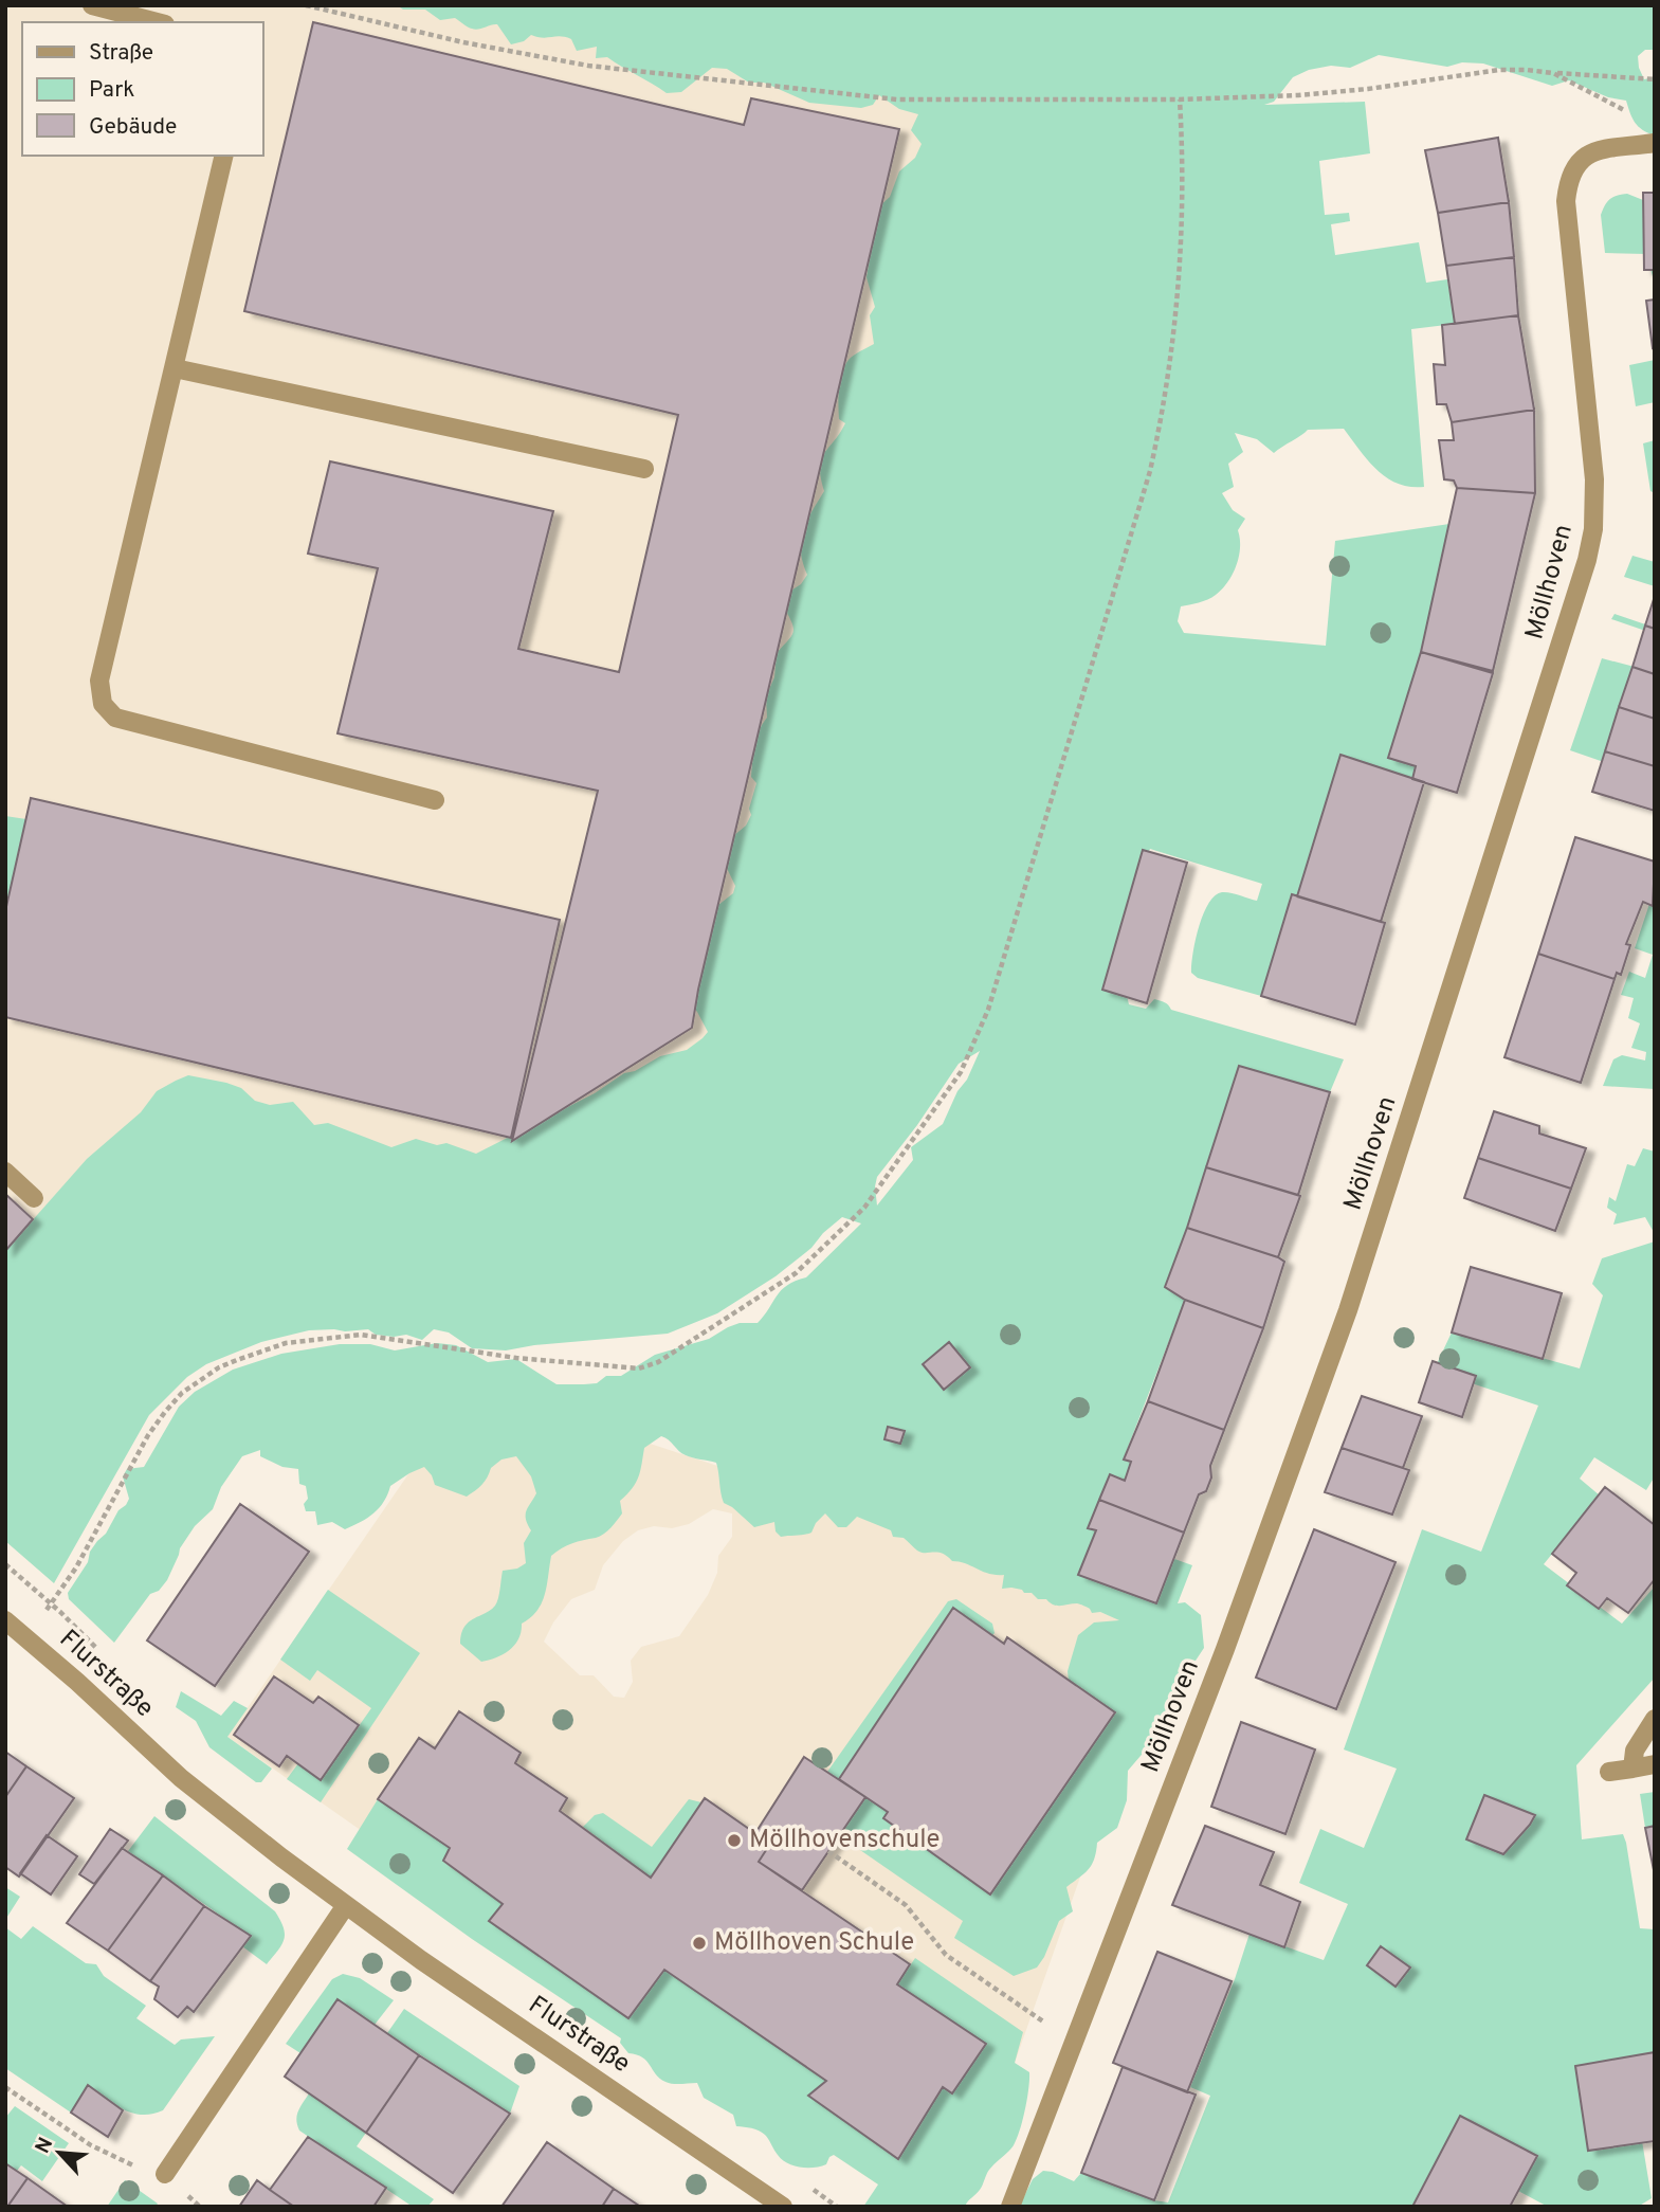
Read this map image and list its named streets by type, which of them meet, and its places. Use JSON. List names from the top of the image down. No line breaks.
{"streets":{"street":["Möllhoven","Flurstraße"]},"places":["Möllhovenschule","Möllhoven Schule"],"legend":["Straße","Park","Gebäude"],"north":"top left"}
